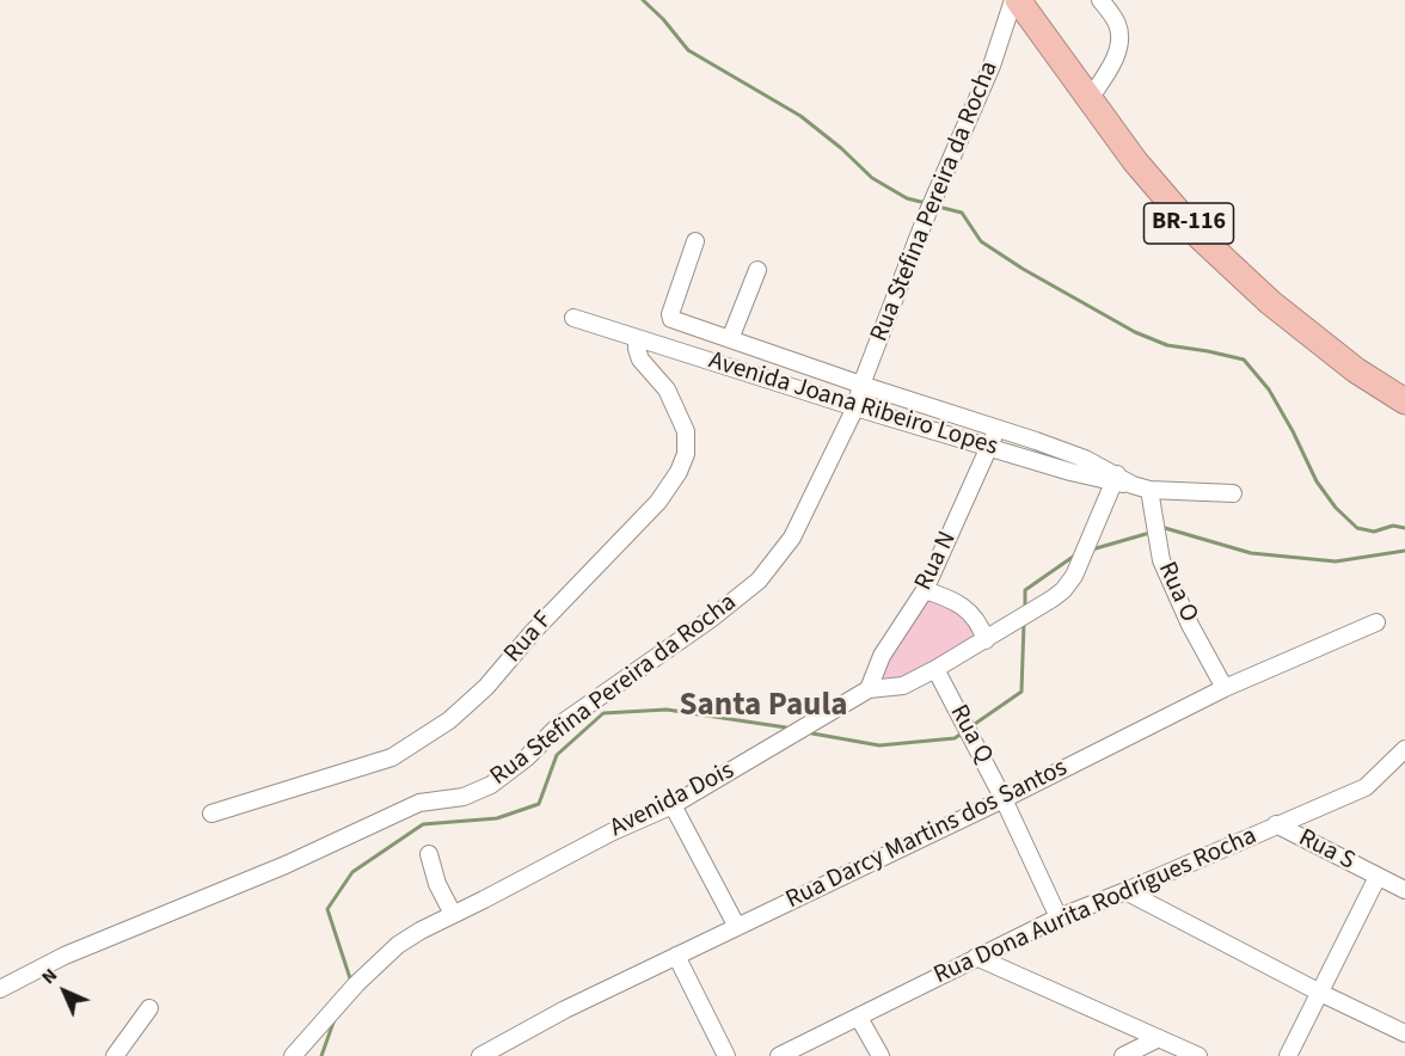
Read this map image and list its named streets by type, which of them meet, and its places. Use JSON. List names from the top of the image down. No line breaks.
{"streets":{"highway":["BR-116"],"street":["Rua Stefina Pereira da Rocha","Avenida Joana Ribeiro Lopes","Rua N","Rua O","Rua F","Rua Q","Avenida Dois","Rua Darcy Martins dos Santos","Rua S","Rua Dona Aurita Rodrigues Rocha"]},"crossings":[["Rua Stefina Pereira da Rocha","BR-116"],["Rua Stefina Pereira da Rocha","Avenida Joana Ribeiro Lopes"],["Avenida Joana Ribeiro Lopes","Rua N"],["Avenida Joana Ribeiro Lopes","Rua O"],["Avenida Joana Ribeiro Lopes","Rua F"],["Avenida Joana Ribeiro Lopes","Avenida Dois"],["Rua N","Avenida Dois"],["Rua O","Rua Darcy Martins dos Santos"],["Rua Q","Avenida Dois"],["Rua Q","Rua Darcy Martins dos Santos"],["Rua Q","Rua Dona Aurita Rodrigues Rocha"],["Rua S","Rua Dona Aurita Rodrigues Rocha"]],"districts":["Santa Paula"],"north":"top left"}
